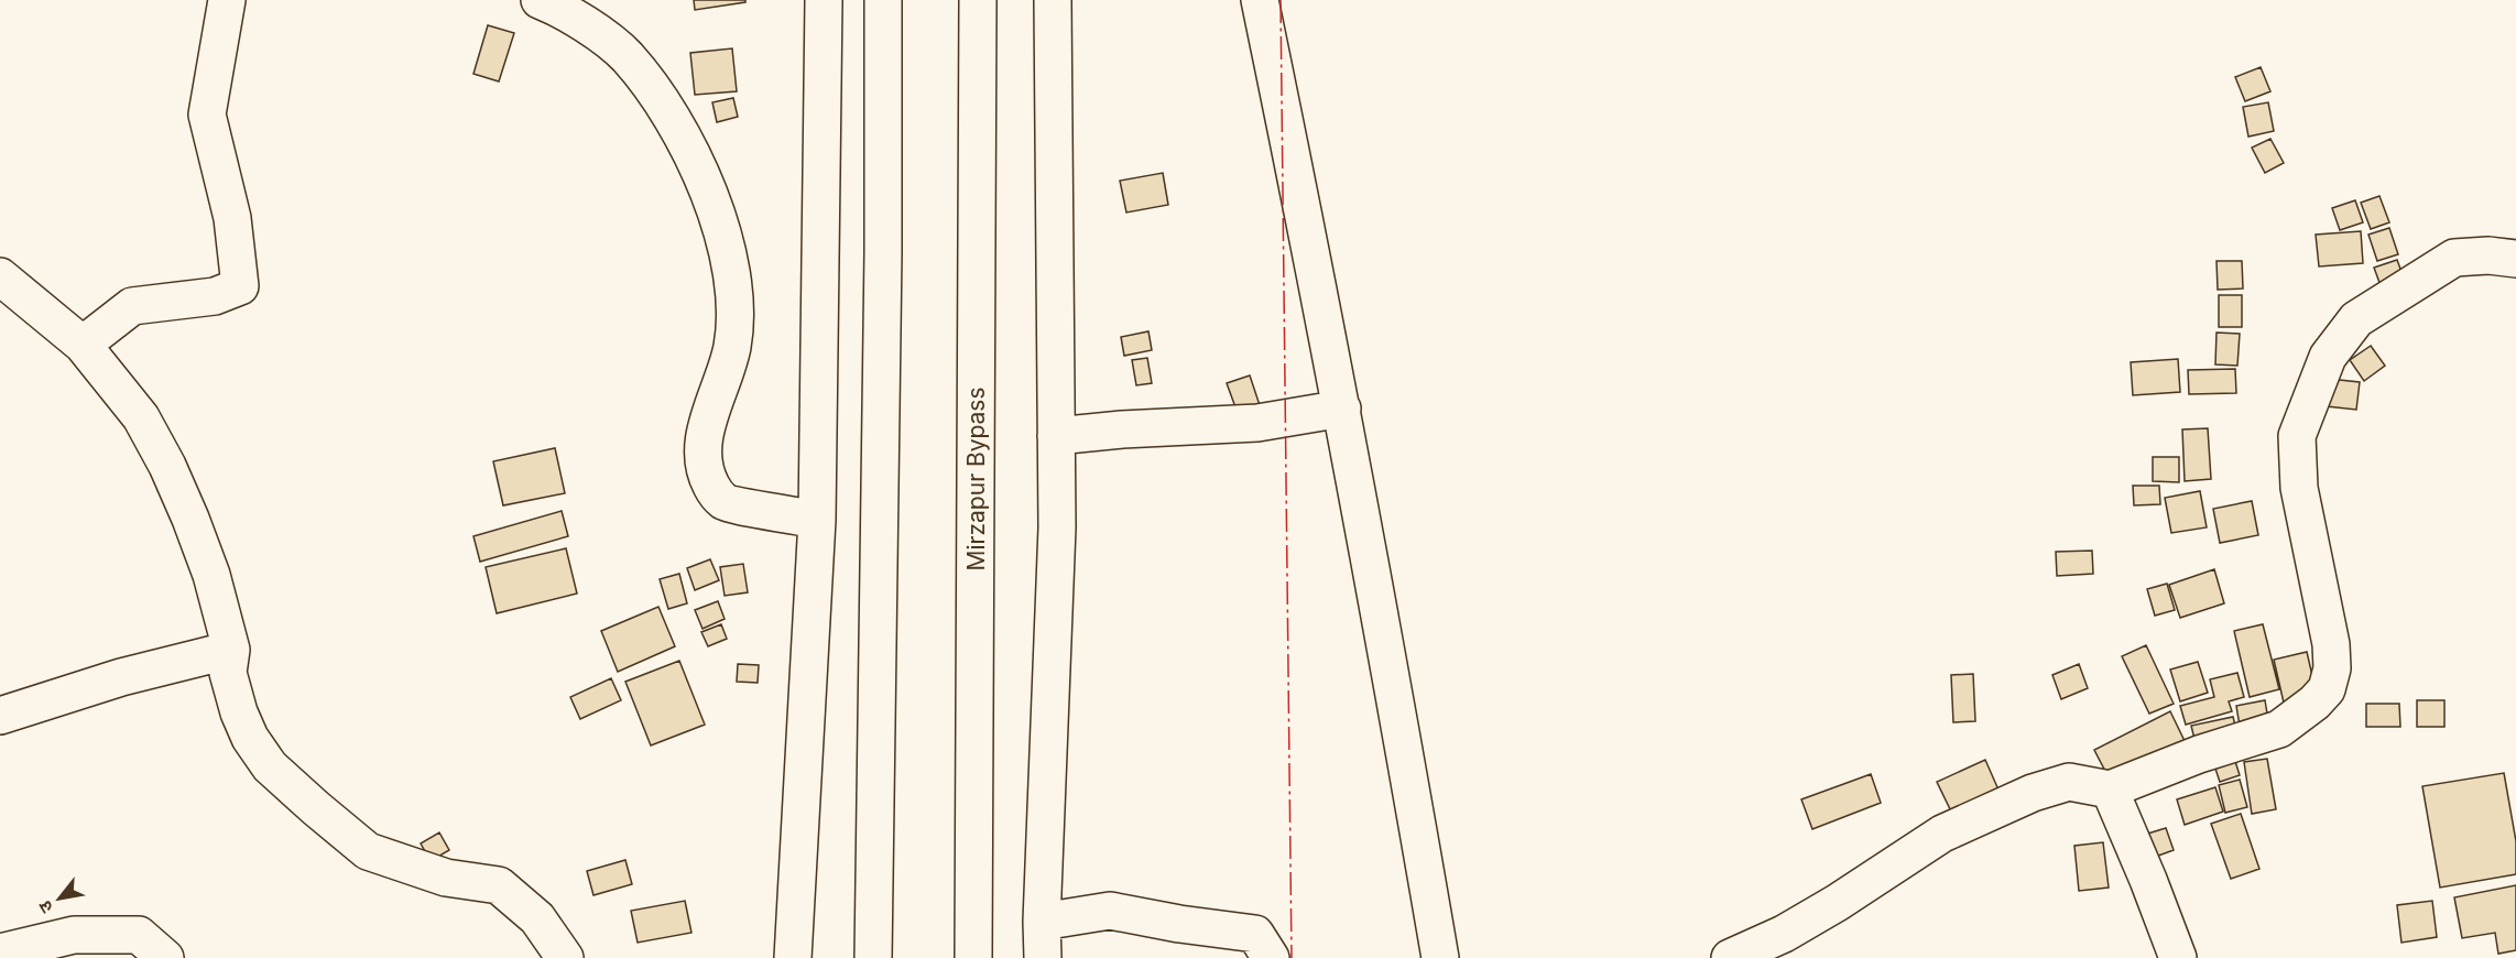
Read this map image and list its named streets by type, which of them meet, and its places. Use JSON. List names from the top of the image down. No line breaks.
{"streets":{"main road":["Mirzapur Bypass"]},"north":"bottom left"}
